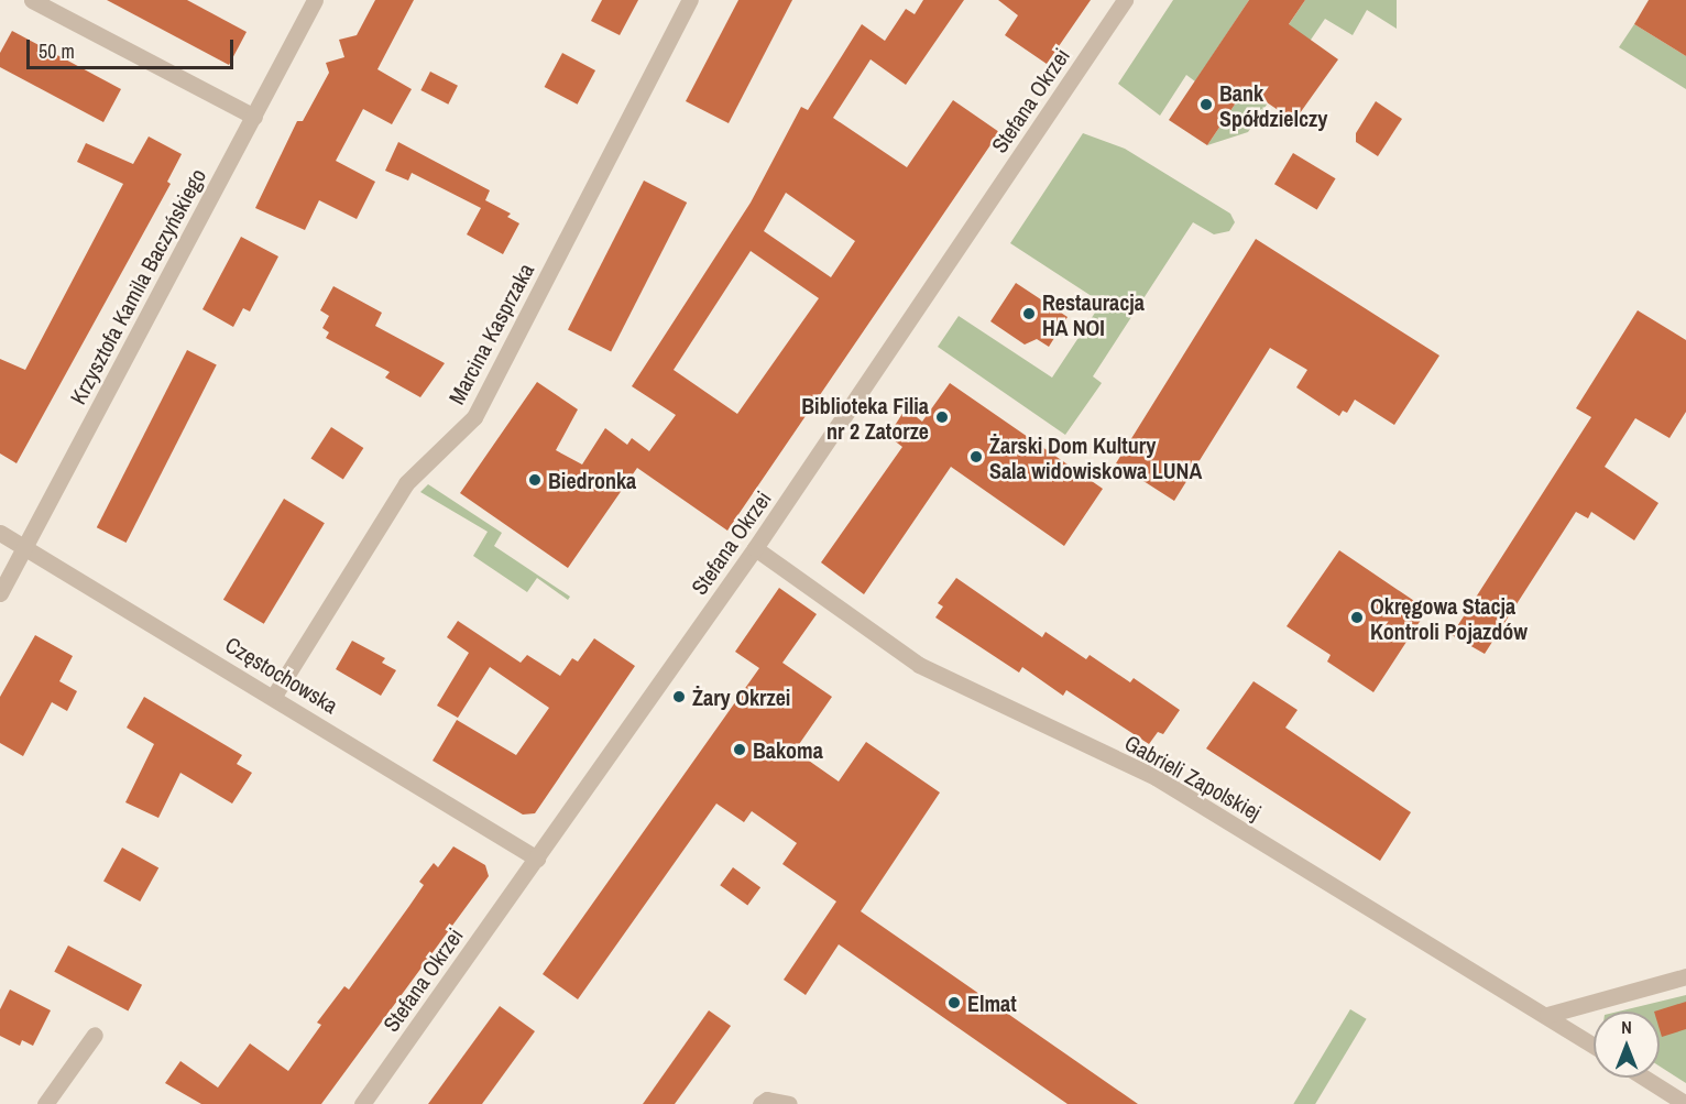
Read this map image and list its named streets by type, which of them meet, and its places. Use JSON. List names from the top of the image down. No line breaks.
{"streets":{"street":["Stefana Okrzei","Krzysztofa Kamila Baczyńskiego","Marcina Kasprzaka","Częstochowska","Gabrieli Zapolskiej"]},"crossings":[["Stefana Okrzei","Częstochowska"],["Stefana Okrzei","Gabrieli Zapolskiej"],["Krzysztofa Kamila Baczyńskiego","Częstochowska"],["Marcina Kasprzaka","Częstochowska"]],"places":["Bank Spółdzielczy","Restauracja HA NOI","Biblioteka Filia nr 2 Zatorze","Żarski Dom Kultury Sala widowiskowa LUNA","Biedronka","Okręgowa Stacja Kontroli Pojazdów","Żary Okrzei","Bakoma","Elmat"],"scale_bar":"50 m","north":"top"}
